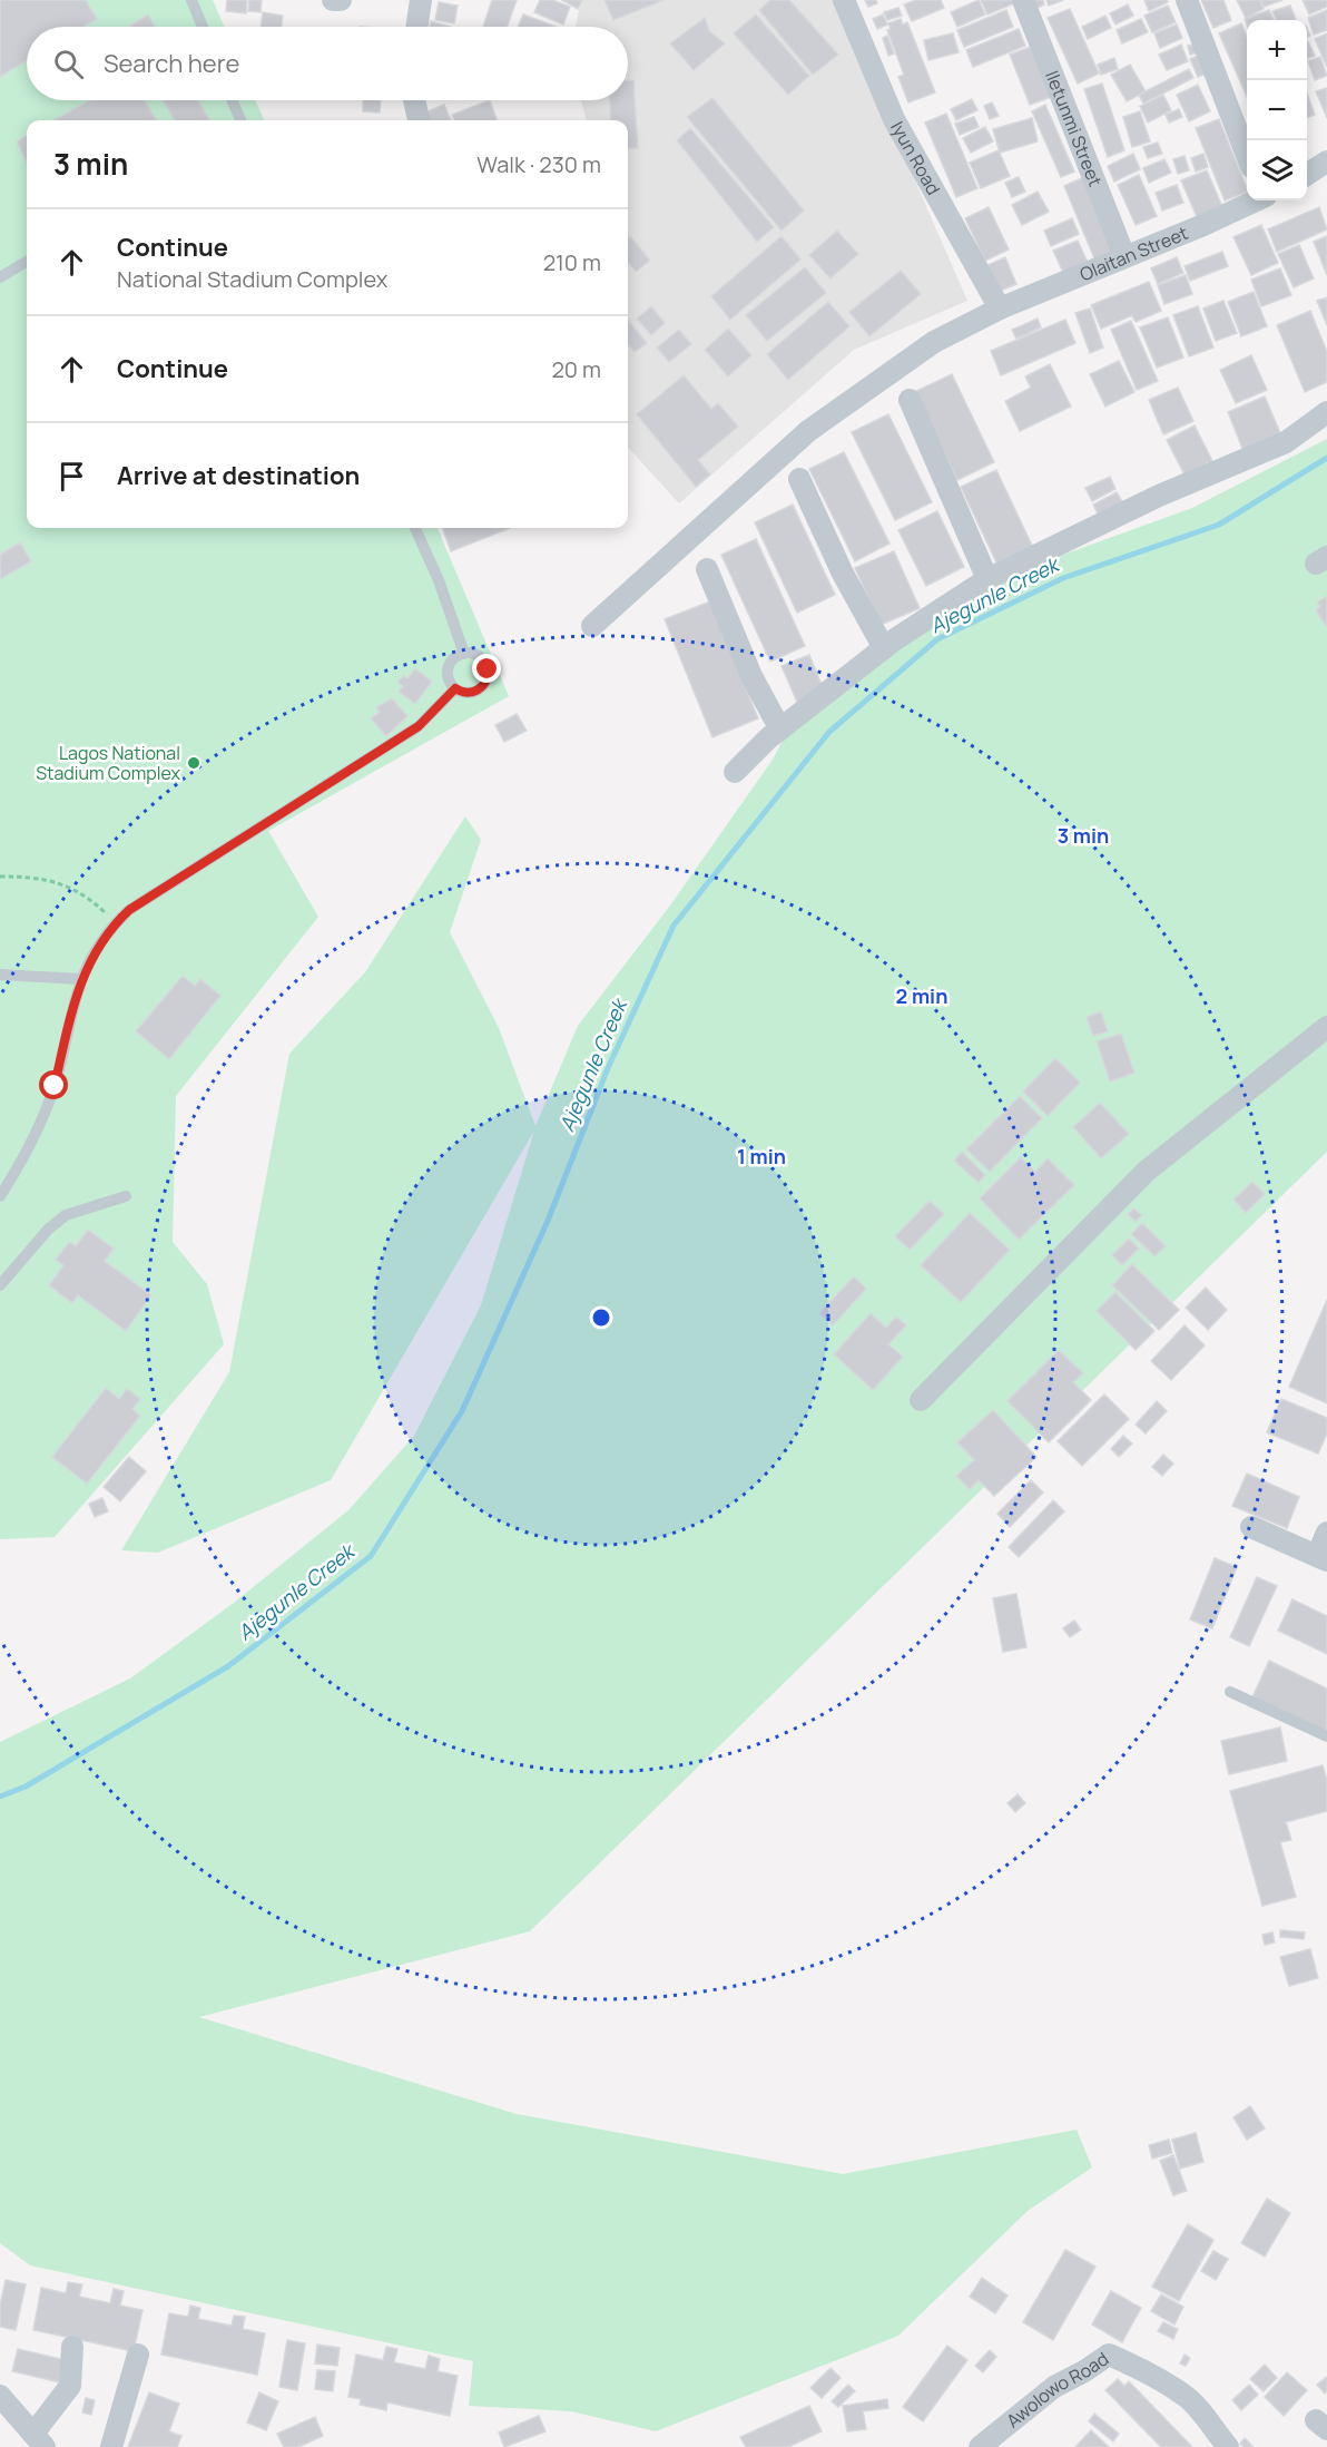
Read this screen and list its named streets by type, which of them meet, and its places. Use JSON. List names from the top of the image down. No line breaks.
{"streets":{"street":["Iletunmi Street","Iyun Road","Olaitan Street","Awolowo Road"]},"crossings":[["Iletunmi Street","Olaitan Street"],["Iyun Road","Olaitan Street"]],"water":["Ajegunle Creek"],"places":["Lagos National Stadium Complex"],"page":{"map_buttons":["+","−"],"search":"Search here","heading":["3 min","Walk · 230 m"],"list":[["Continue","National Stadium Complex","210 m"],["Continue","20 m"],"Arrive at destination"]},"rings":["3 min","2 min","1 min"]}
